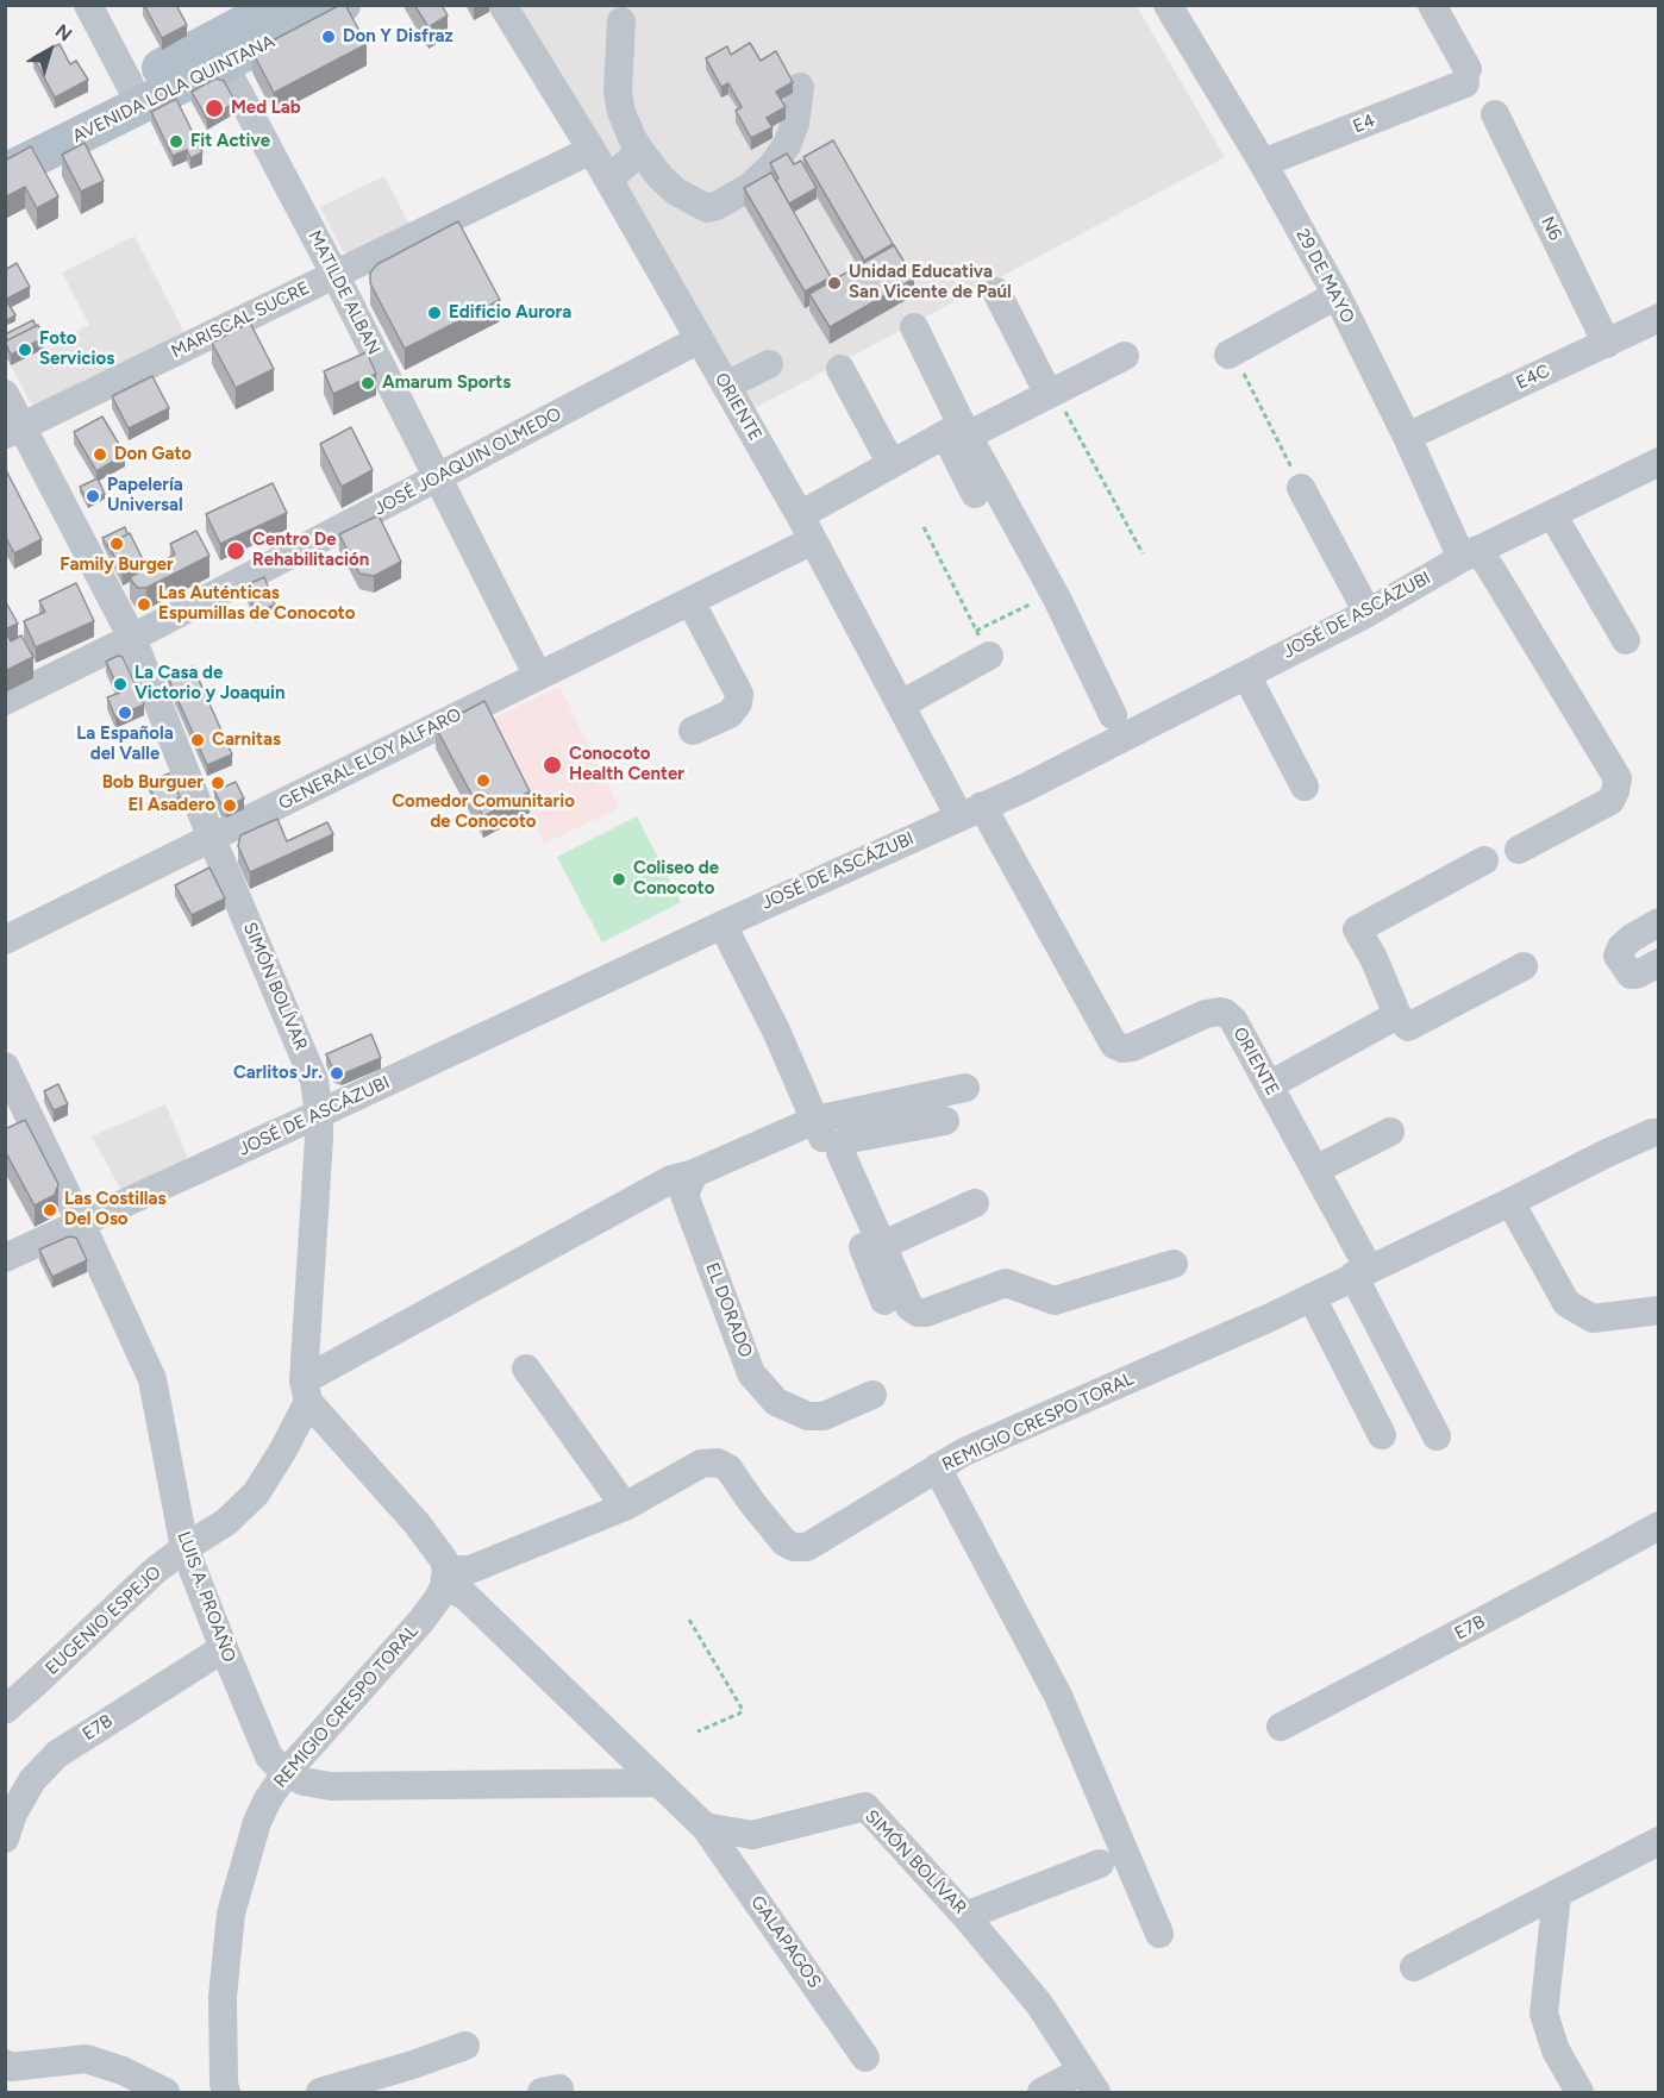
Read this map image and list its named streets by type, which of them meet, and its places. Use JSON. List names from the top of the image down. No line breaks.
{"streets":{"main road":["AVENIDA LOLA QUINTANA"],"street":["E4","N6","29 DE MAYO","MATILDE ALBAN","MARISCAL SUCRE","E4C","ORIENTE","JOSÉ JOAQUIN OLMEDO","JOSÉ DE ASCÁZUBI","GENERAL ELOY ALFARO","SIMÓN BOLÍVAR","EL DORADO","REMIGIO CRESPO TORAL","LUIS A. PROAÑO","EUGENIO ESPEJO","E7B","GALAPAGOS"]},"crossings":[["AVENIDA LOLA QUINTANA","MATILDE ALBAN"],["E4","29 DE MAYO"],["N6","E4C"],["29 DE MAYO","E4C"],["29 DE MAYO","JOSÉ DE ASCÁZUBI"],["MATILDE ALBAN","MARISCAL SUCRE"],["MATILDE ALBAN","JOSÉ JOAQUIN OLMEDO"],["MATILDE ALBAN","GENERAL ELOY ALFARO"],["MARISCAL SUCRE","ORIENTE"],["MARISCAL SUCRE","SIMÓN BOLÍVAR"],["ORIENTE","JOSÉ JOAQUIN OLMEDO"],["ORIENTE","JOSÉ DE ASCÁZUBI"],["ORIENTE","GENERAL ELOY ALFARO"],["ORIENTE","REMIGIO CRESPO TORAL"],["JOSÉ JOAQUIN OLMEDO","SIMÓN BOLÍVAR"],["JOSÉ DE ASCÁZUBI","SIMÓN BOLÍVAR"],["JOSÉ DE ASCÁZUBI","LUIS A. PROAÑO"],["GENERAL ELOY ALFARO","SIMÓN BOLÍVAR"],["SIMÓN BOLÍVAR","EUGENIO ESPEJO"],["SIMÓN BOLÍVAR","GALAPAGOS"],["REMIGIO CRESPO TORAL","LUIS A. PROAÑO"],["LUIS A. PROAÑO","EUGENIO ESPEJO"],["LUIS A. PROAÑO","E7B"]],"places":["Don Y Disfraz","Med Lab","Fit Active","Unidad Educativa San Vicente de Paúl","Edificio Aurora","Foto Servicios","Amarum Sports","Don Gato","Papelería Universal","Family Burger","Centro De Rehabilitación","Las Auténticas Espumillas de Conocoto","La Casa de Victorio y Joaquin","La Española del Valle","Carnitas","Conocoto Health Center","Comedor Comunitario de Conocoto","Bob Burguer","El Asadero","Coliseo de Conocoto","Carlitos Jr.","Las Costillas Del Oso"],"north":"top right"}
